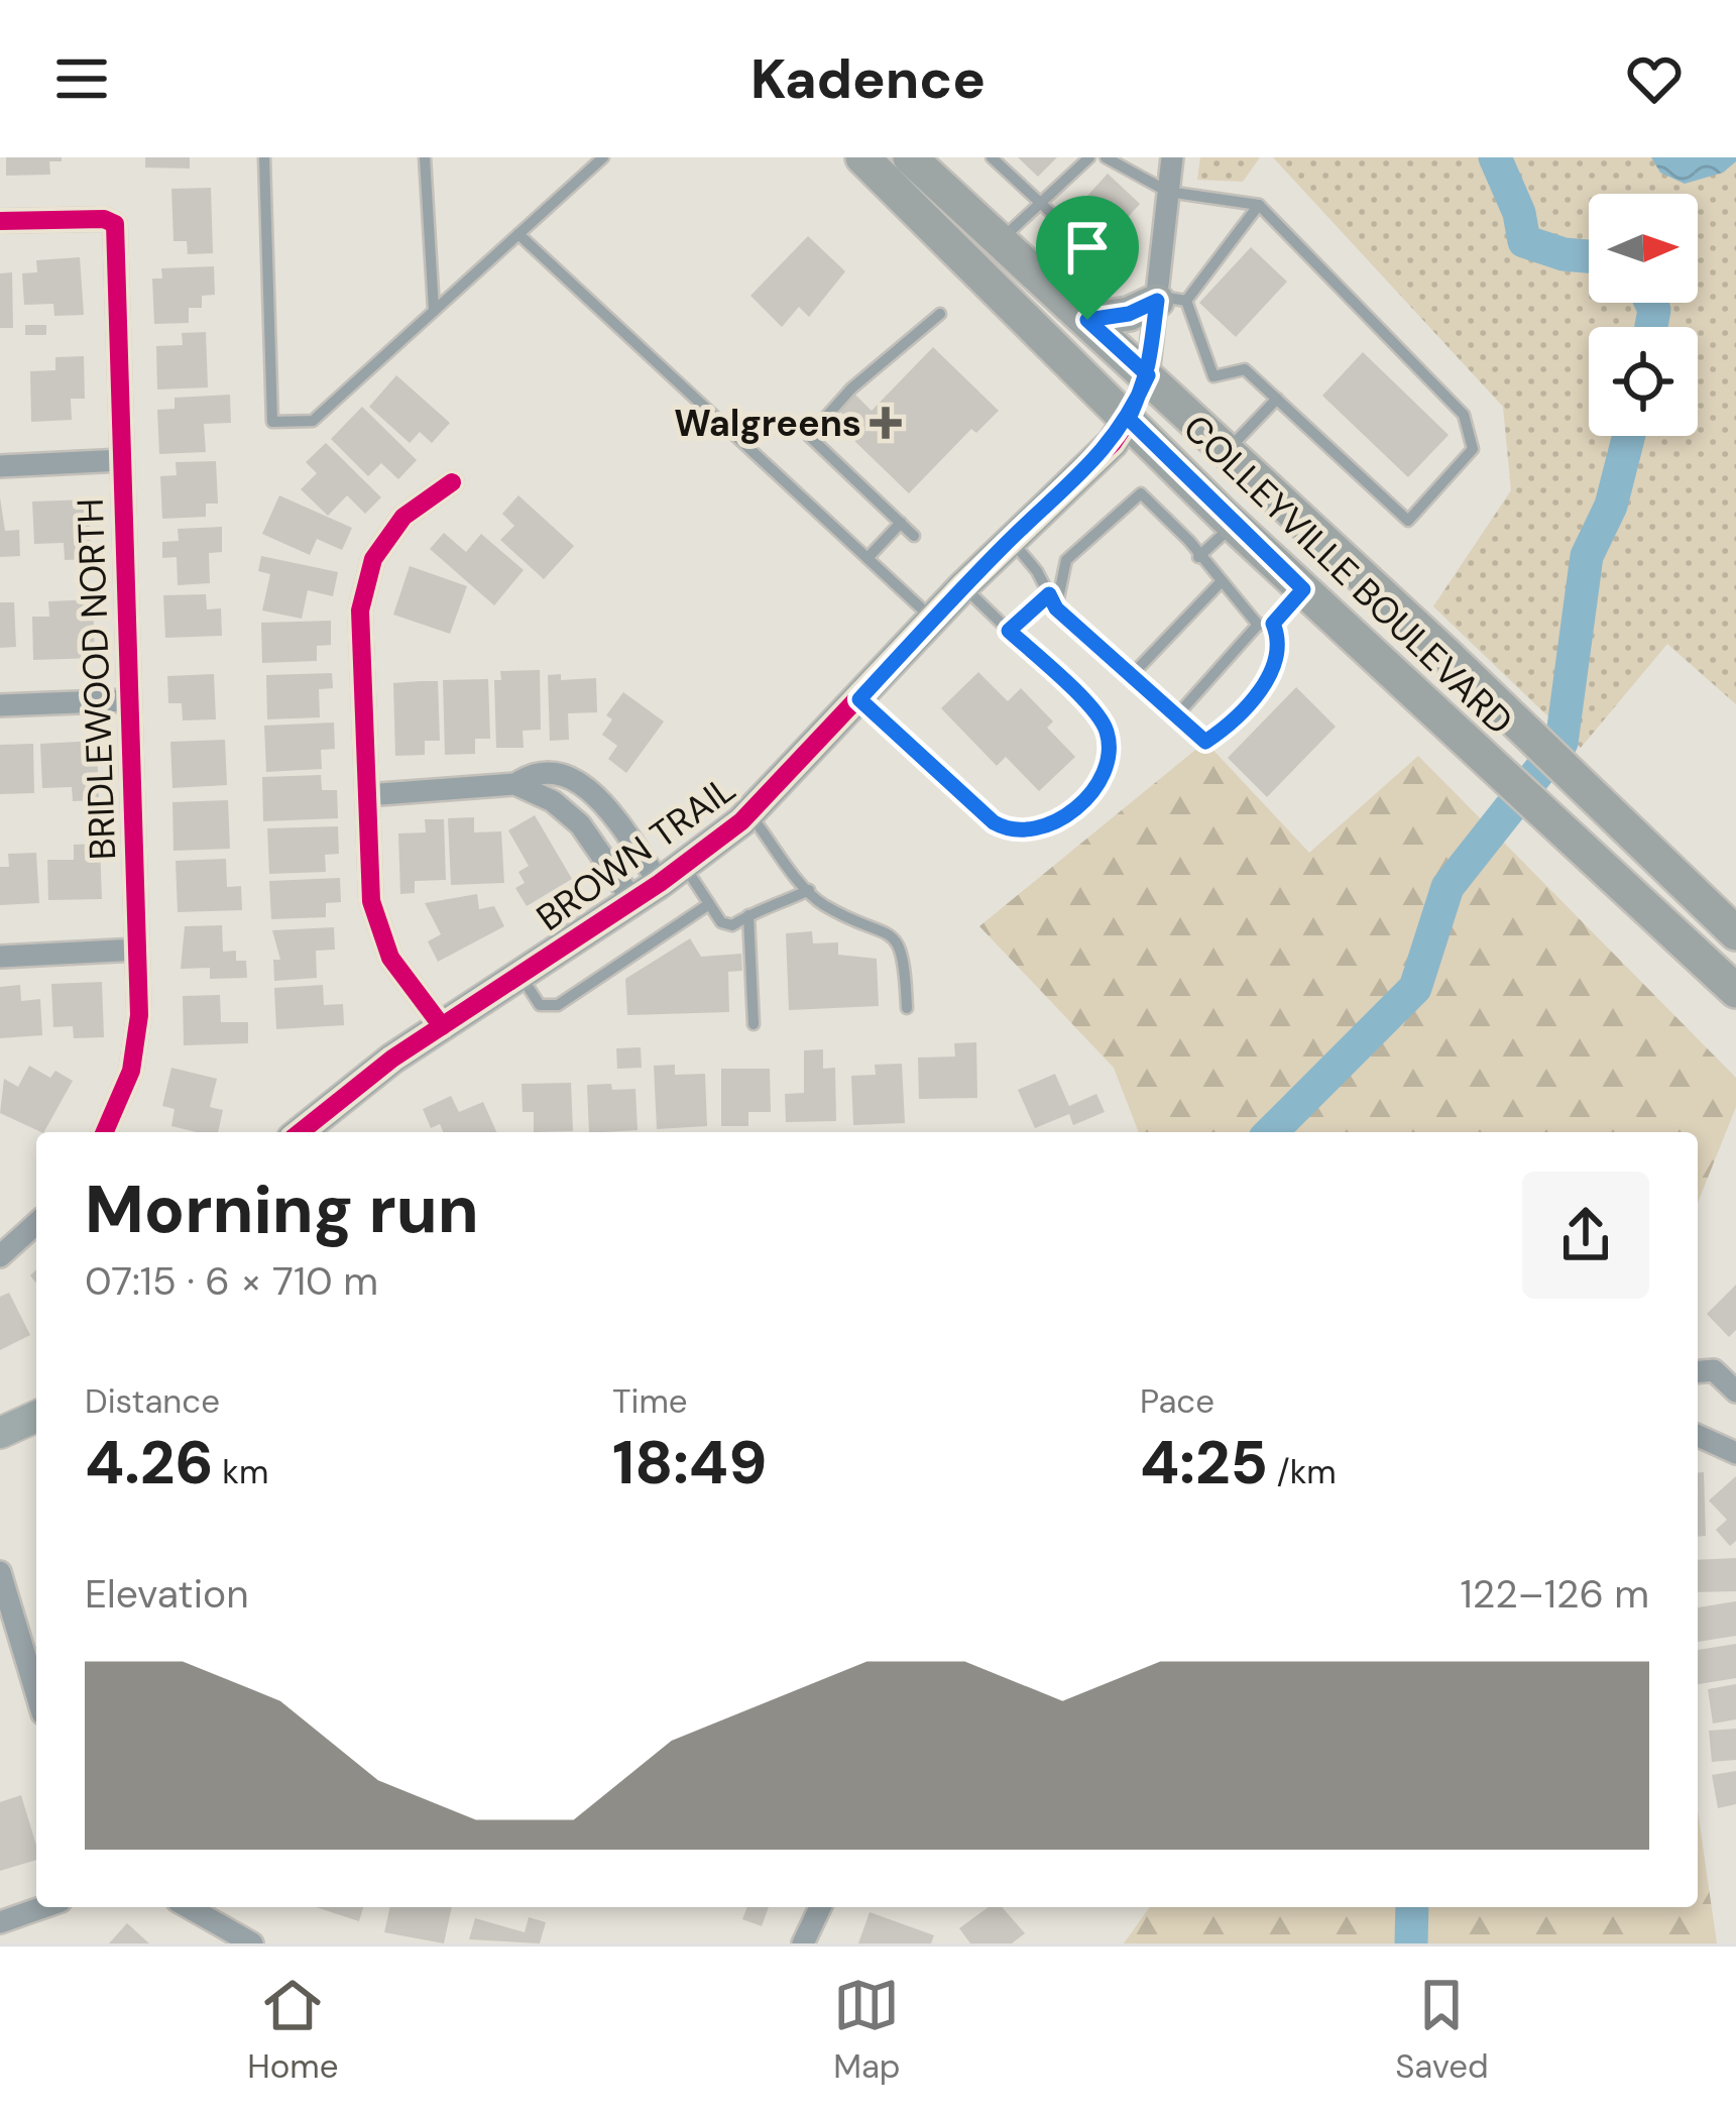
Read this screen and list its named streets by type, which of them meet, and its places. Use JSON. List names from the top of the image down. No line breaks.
{"streets":{"main road":["COLLEYVILLE BOULEVARD"],"street":["BRIDLEWOOD NORTH","BROWN TRAIL"]},"crossings":[["COLLEYVILLE BOULEVARD","BROWN TRAIL"]],"places":{"health":["Walgreens"]},"north":"right","page":{"header":"Kadence","heading":["Morning run","07:15 · 6 × 710 m"],"stats":[["Distance","4.26 km"],["Time","18:49"],["Pace","4:25 /km"]],"chart":["Elevation","122–126 m"],"tabs":["Home","Map","Saved"]}}
